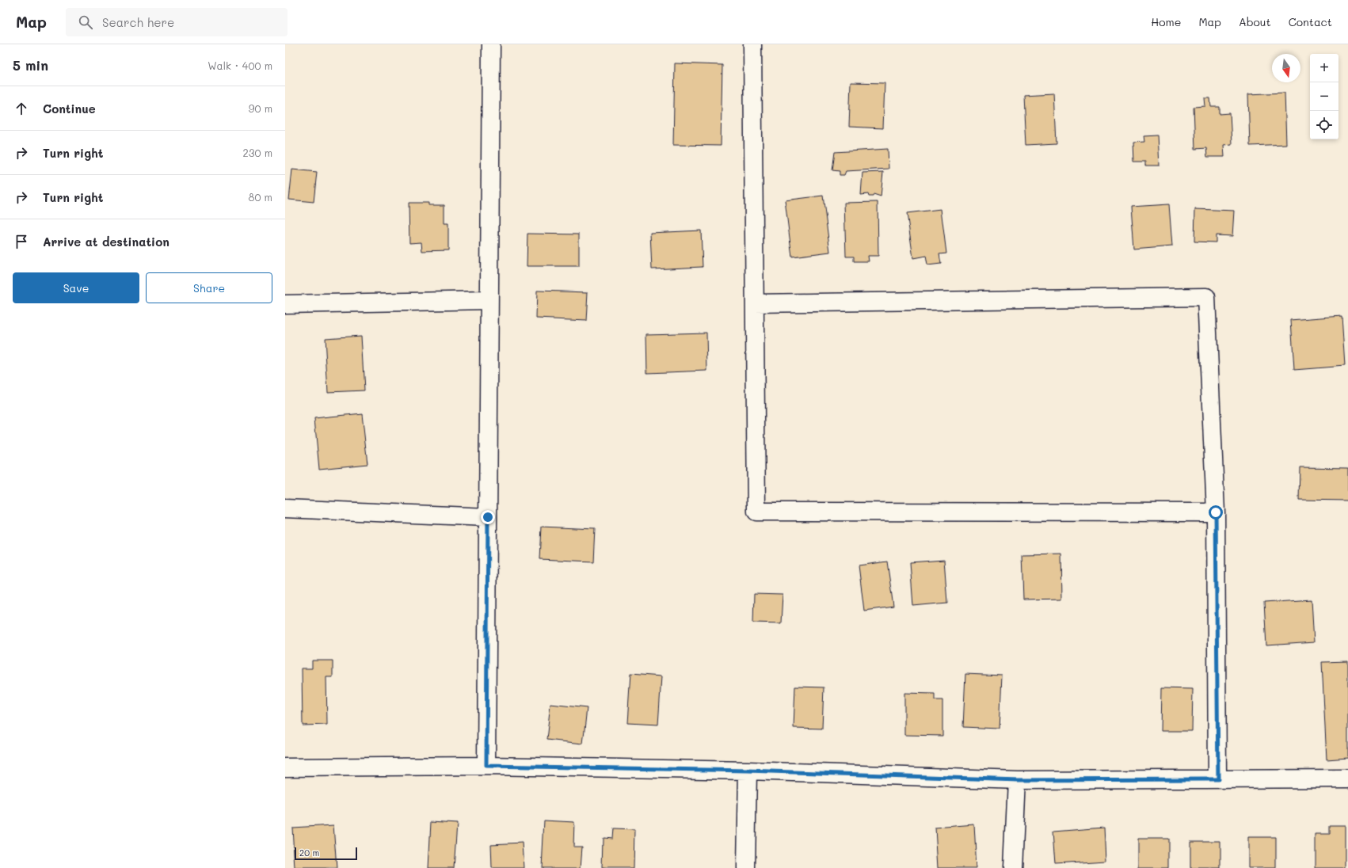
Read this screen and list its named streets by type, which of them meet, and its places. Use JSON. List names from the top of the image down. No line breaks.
{"scale_bar":"20 m","north":"bottom","page":{"header":"Map","search":"Search here","nav":["Home","Map","About","Contact"],"heading":["5 min","Walk · 400 m"],"map_buttons":["+","−"],"list":[["Continue","90 m"],["Turn right","230 m"],["Turn right","80 m"],"Arrive at destination"],"buttons":["Save","Share"],"scale":"20 m"}}
